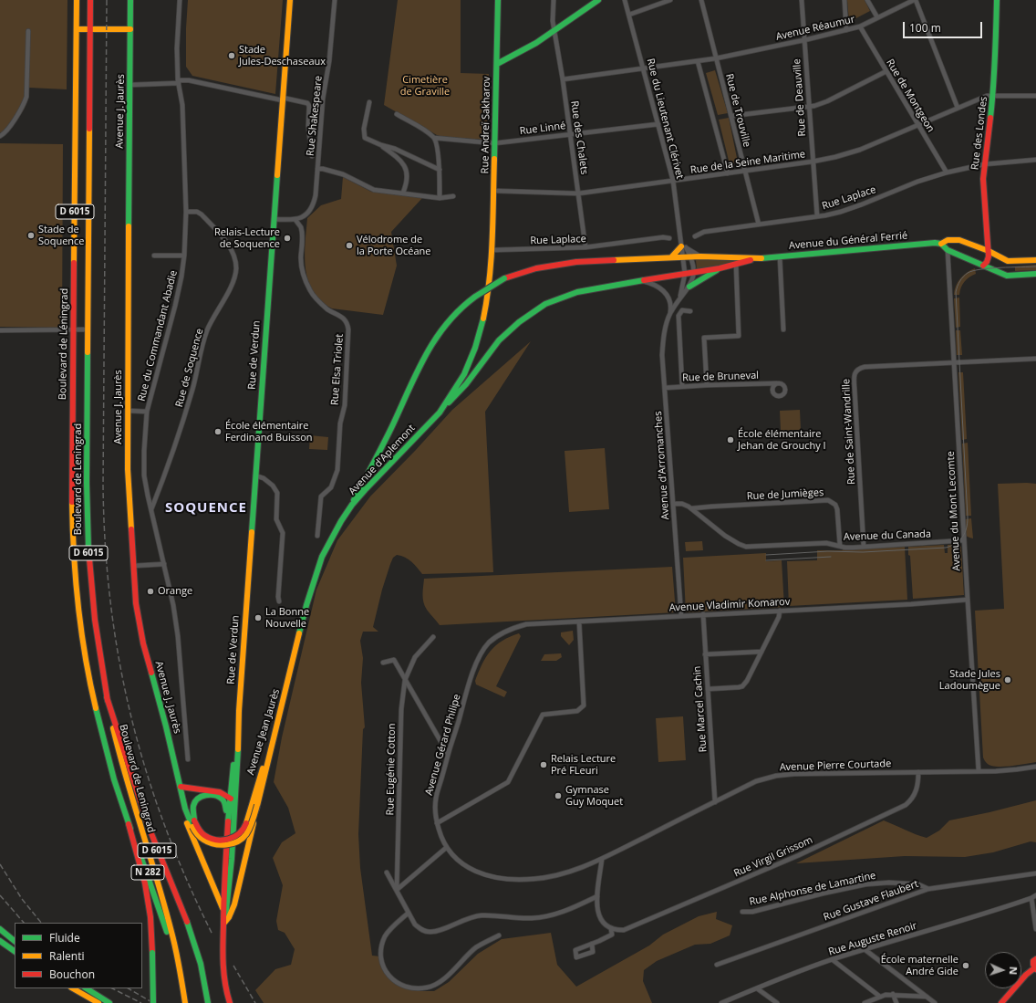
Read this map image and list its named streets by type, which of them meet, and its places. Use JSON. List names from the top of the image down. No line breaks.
{"streets":{"main road":["Avenue J. Jaurès","Rue Andreï Sakharov","Rue des Londes","D 6015","Avenue du Général Ferrié","Boulevard de Léningrad","Rue de Verdun","Avenue d'Aplemont","Boulevard de Leningrad","Avenue Jean Jaurès","N 282"],"street":["Avenue Réaumur","Rue de Montgeon","Rue de Deauville","Rue de Trouville","Rue Shakespeare","Rue du Lieutenant Clérivet","Rue Linné","Rue des Chalets","Rue de la Seine Maritime","Rue Laplace","Rue du Commandant Abadie","Rue de Soquence","Rue Elsa Triolet","Rue de Bruneval","Rue de Saint-Wandrille","Avenue d'Arromanches","Rue de Jumièges","Avenue du Mont Lecomte","Avenue du Canada","Avenue Vladimir Komarov","Rue Marcel Cachin","Avenue Gérard Philipe","Avenue Pierre Courtade","Rue Eugénie Cotton","Rue Virgil Grissom","Rue Alphonse de Lamartine","Rue Gustave Flaubert","Rue Auguste Renoir"]},"crossings":[["Avenue Réaumur","Rue de Montgeon"],["Avenue Réaumur","Rue de Deauville"],["Avenue Réaumur","Rue de Trouville"],["Avenue Réaumur","Rue du Lieutenant Clérivet"],["Avenue Réaumur","Rue des Chalets"],["Rue de Montgeon","Rue de la Seine Maritime"],["Rue de Montgeon","Rue Laplace"],["Rue de Deauville","Rue de la Seine Maritime"],["Rue de Deauville","Rue Laplace"],["Rue de Trouville","Rue de la Seine Maritime"],["Rue de Trouville","Rue Laplace"],["Rue Shakespeare","Rue Elsa Triolet"],["Rue du Lieutenant Clérivet","Rue Linné"],["Rue du Lieutenant Clérivet","Rue de la Seine Maritime"],["Rue du Lieutenant Clérivet","Avenue d'Arromanches"],["Rue Andreï Sakharov","Rue Linné"],["Rue Andreï Sakharov","Rue de la Seine Maritime"],["Rue Andreï Sakharov","Rue Laplace"],["Rue Andreï Sakharov","Avenue d'Aplemont"],["Rue Linné","Rue des Chalets"],["Rue des Londes","Rue de la Seine Maritime"],["Rue des Londes","Rue Laplace"],["Rue des Chalets","Rue de la Seine Maritime"],["Rue des Chalets","Rue Laplace"],["Rue Laplace","Avenue d'Aplemont"],["D 6015","Boulevard de Leningrad"],["Rue du Commandant Abadie","Rue de Soquence"],["Boulevard de Léningrad","Boulevard de Leningrad"],["Rue de Bruneval","Avenue d'Arromanches"],["Rue de Saint-Wandrille","Avenue du Mont Lecomte"],["Rue de Saint-Wandrille","Avenue du Canada"],["Avenue d'Aplemont","Avenue Jean Jaurès"],["Avenue d'Arromanches","Avenue du Canada"],["Avenue d'Arromanches","Avenue Vladimir Komarov"],["Boulevard de Leningrad","N 282"],["Rue de Jumièges","Avenue du Canada"],["Avenue du Mont Lecomte","Avenue du Canada"],["Avenue du Mont Lecomte","Avenue Vladimir Komarov"],["Avenue du Mont Lecomte","Avenue Pierre Courtade"],["Avenue Vladimir Komarov","Rue Marcel Cachin"],["Avenue Vladimir Komarov","Avenue Gérard Philipe"],["Rue Marcel Cachin","Avenue Pierre Courtade"],["Avenue Gérard Philipe","Avenue Pierre Courtade"],["Avenue Pierre Courtade","Rue Virgil Grissom"],["Rue Alphonse de Lamartine","Rue Gustave Flaubert"]],"districts":["SOQUENCE"],"parks":["Cimetière de Graville"],"places":["Stade Jules-Deschaseaux","Stade de Soquence","Relais-Lecture de Soquence","Vélodrome de la Porte Océane","École élémentaire Ferdinand Buisson","École élémentaire Jehan de Grouchy I","Orange","La Bonne Nouvelle","Stade Jules Ladoumègue","Relais Lecture Pré FLeuri","Gymnase Guy Moquet","École maternelle André Gide"],"legend":["Fluide","Ralenti","Bouchon"],"scale_bar":"100 m","north":"right"}
